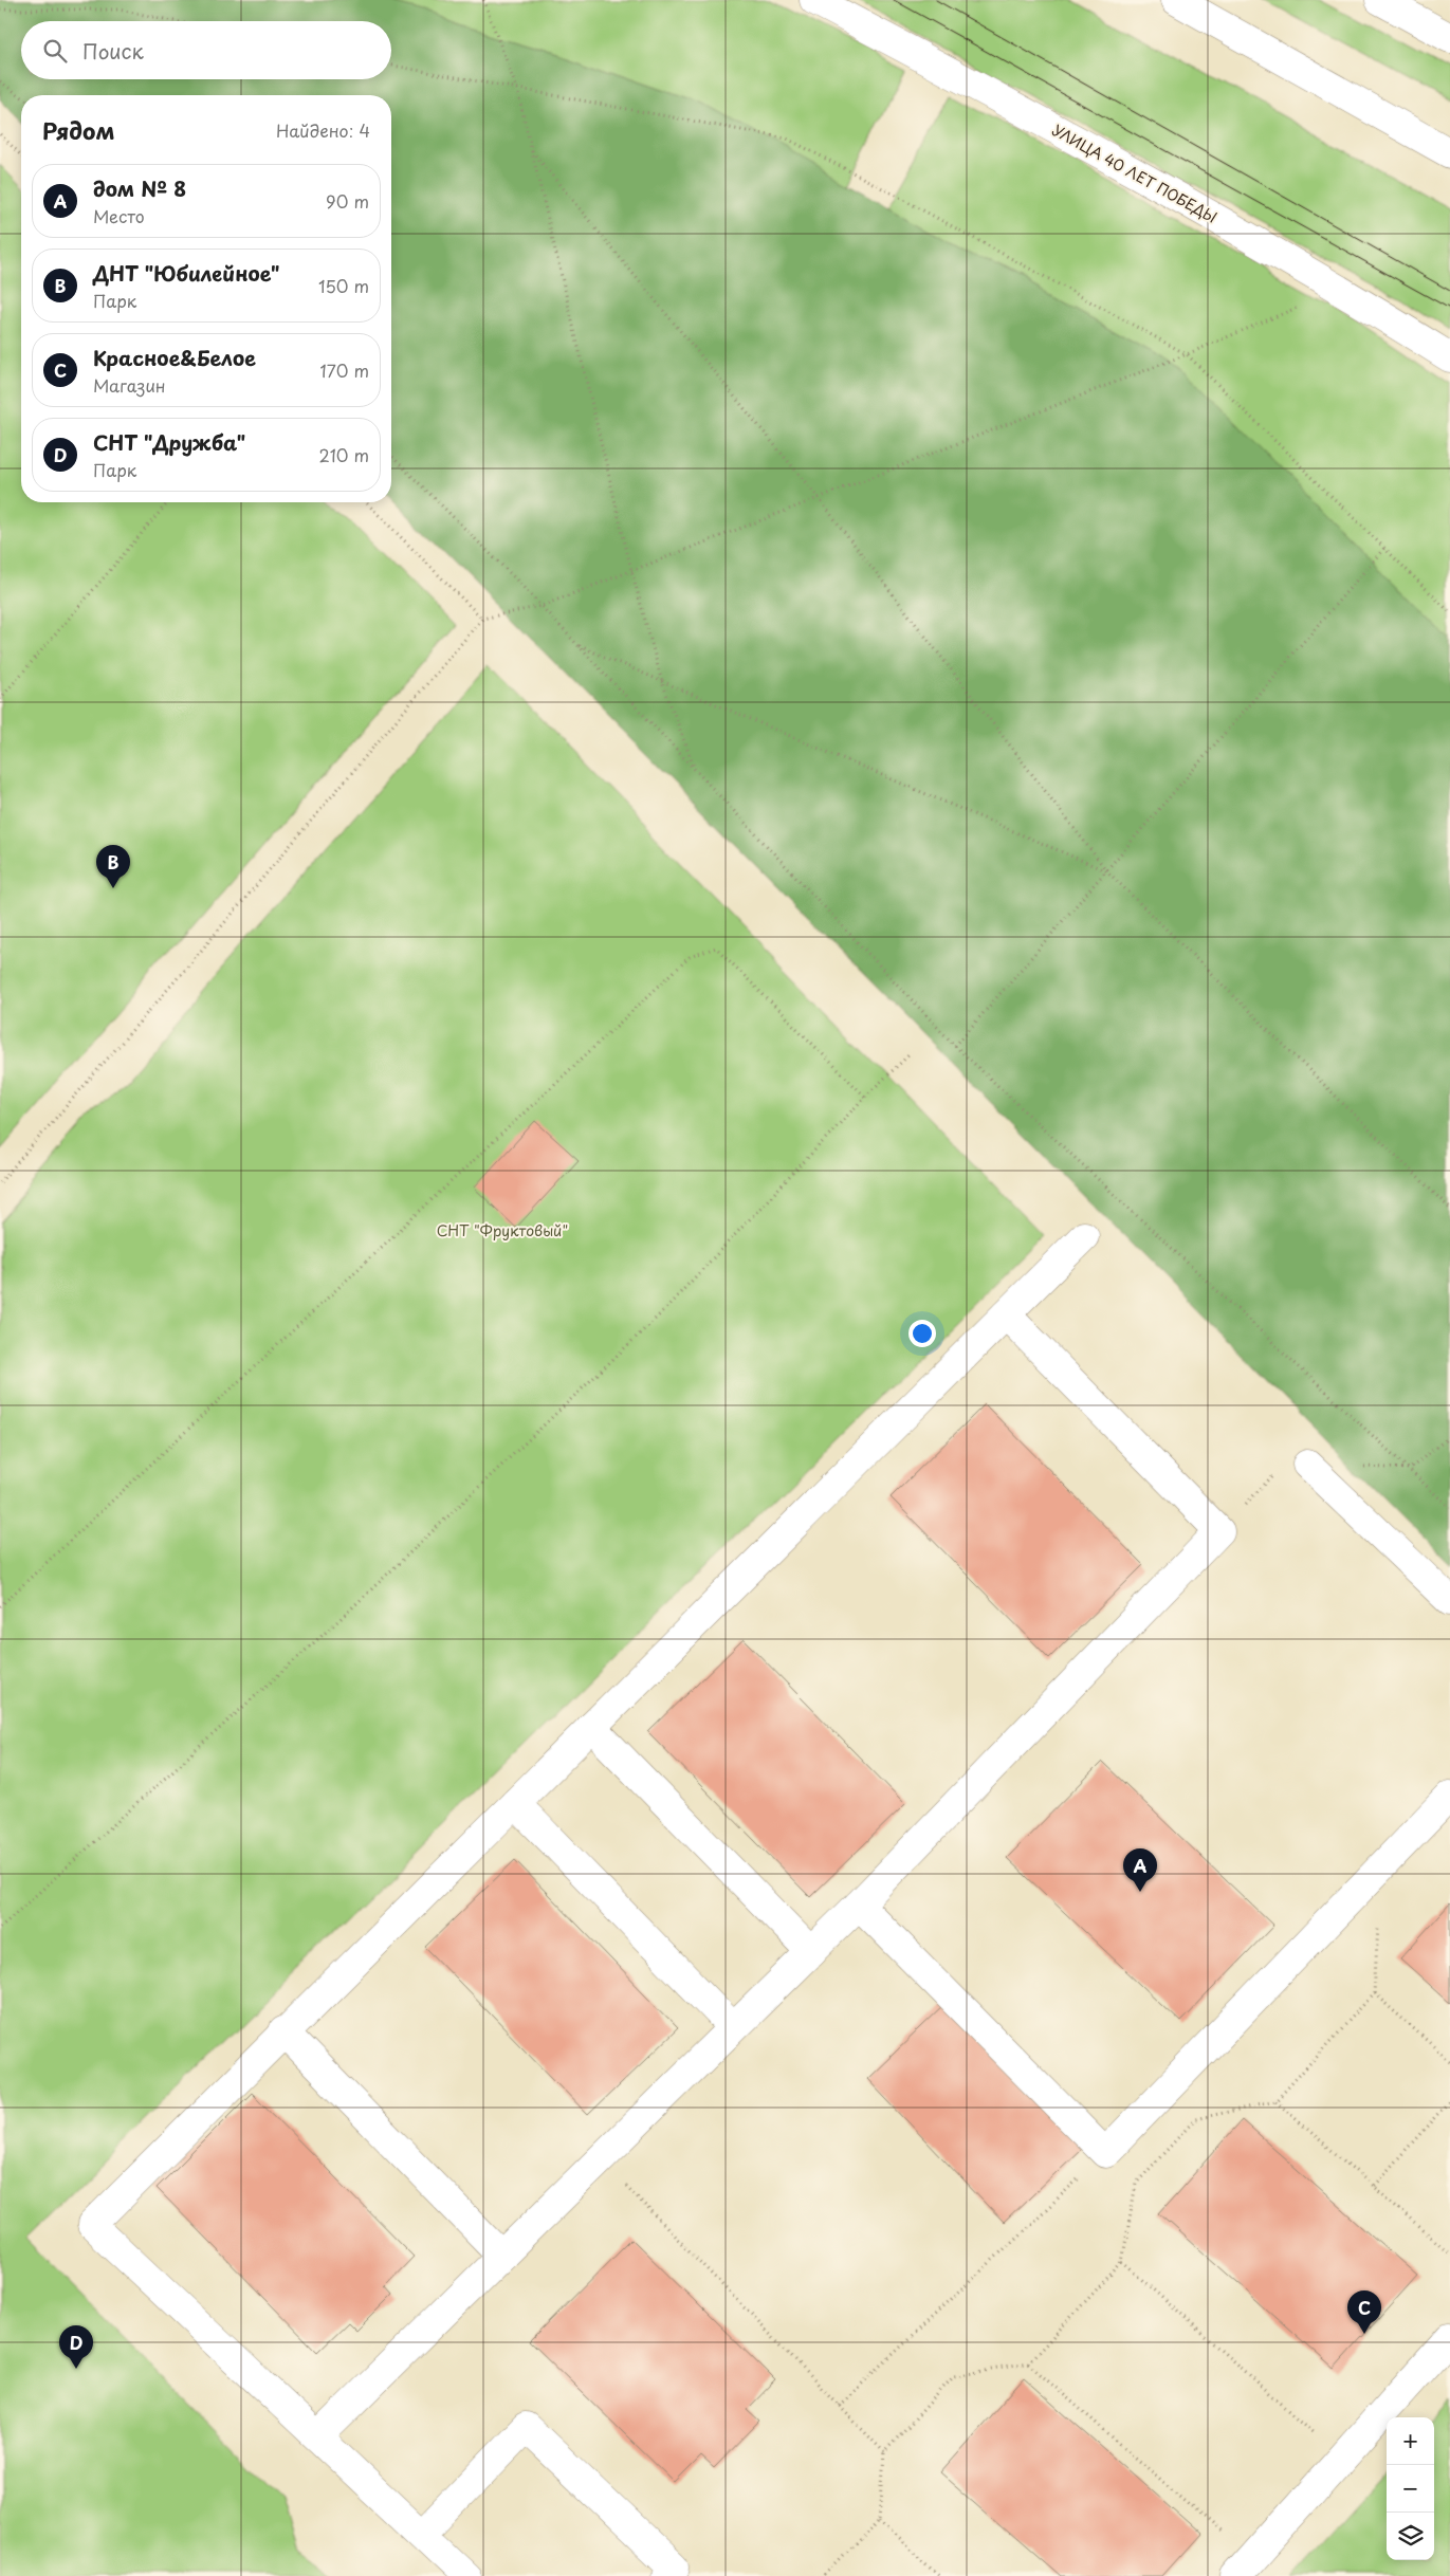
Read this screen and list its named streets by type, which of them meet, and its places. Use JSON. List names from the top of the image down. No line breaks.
{"streets":{"street":["УЛИЦА 40 ЛЕТ ПОБЕДЫ"]},"parks":["СНТ \"Фруктовый\""],"page":{"search":"Поиск","heading":["Рядом","Найдено: 4"],"list":[{"mark":"A","name":"дом № 8","note":"Место","value":"90 m"},{"mark":"B","name":"ДНТ \"Юбилейное\"","note":"Парк","value":"150 m"},{"mark":"C","name":"Красное&Белое","note":"Магазин","value":"170 m"},{"mark":"D","name":"СНТ \"Дружба\"","note":"Парк","value":"210 m"}],"pins":["B","A","C","D"],"map_buttons":["+","−"]}}
